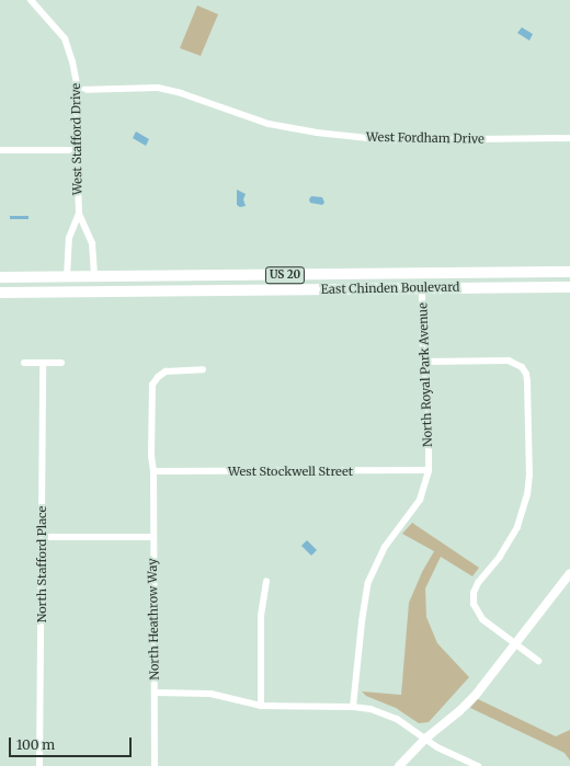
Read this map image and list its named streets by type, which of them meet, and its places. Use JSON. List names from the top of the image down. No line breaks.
{"streets":{"main road":["US 20","East Chinden Boulevard"],"street":["West Fordham Drive","West Stafford Drive","North Royal Park Avenue","West Stockwell Street","North Stafford Place","North Heathrow Way"]},"crossings":[["West Fordham Drive","West Stafford Drive"],["West Stafford Drive","East Chinden Boulevard"],["East Chinden Boulevard","North Royal Park Avenue"],["North Royal Park Avenue","West Stockwell Street"],["West Stockwell Street","North Heathrow Way"]],"scale_bar":"100 m"}
